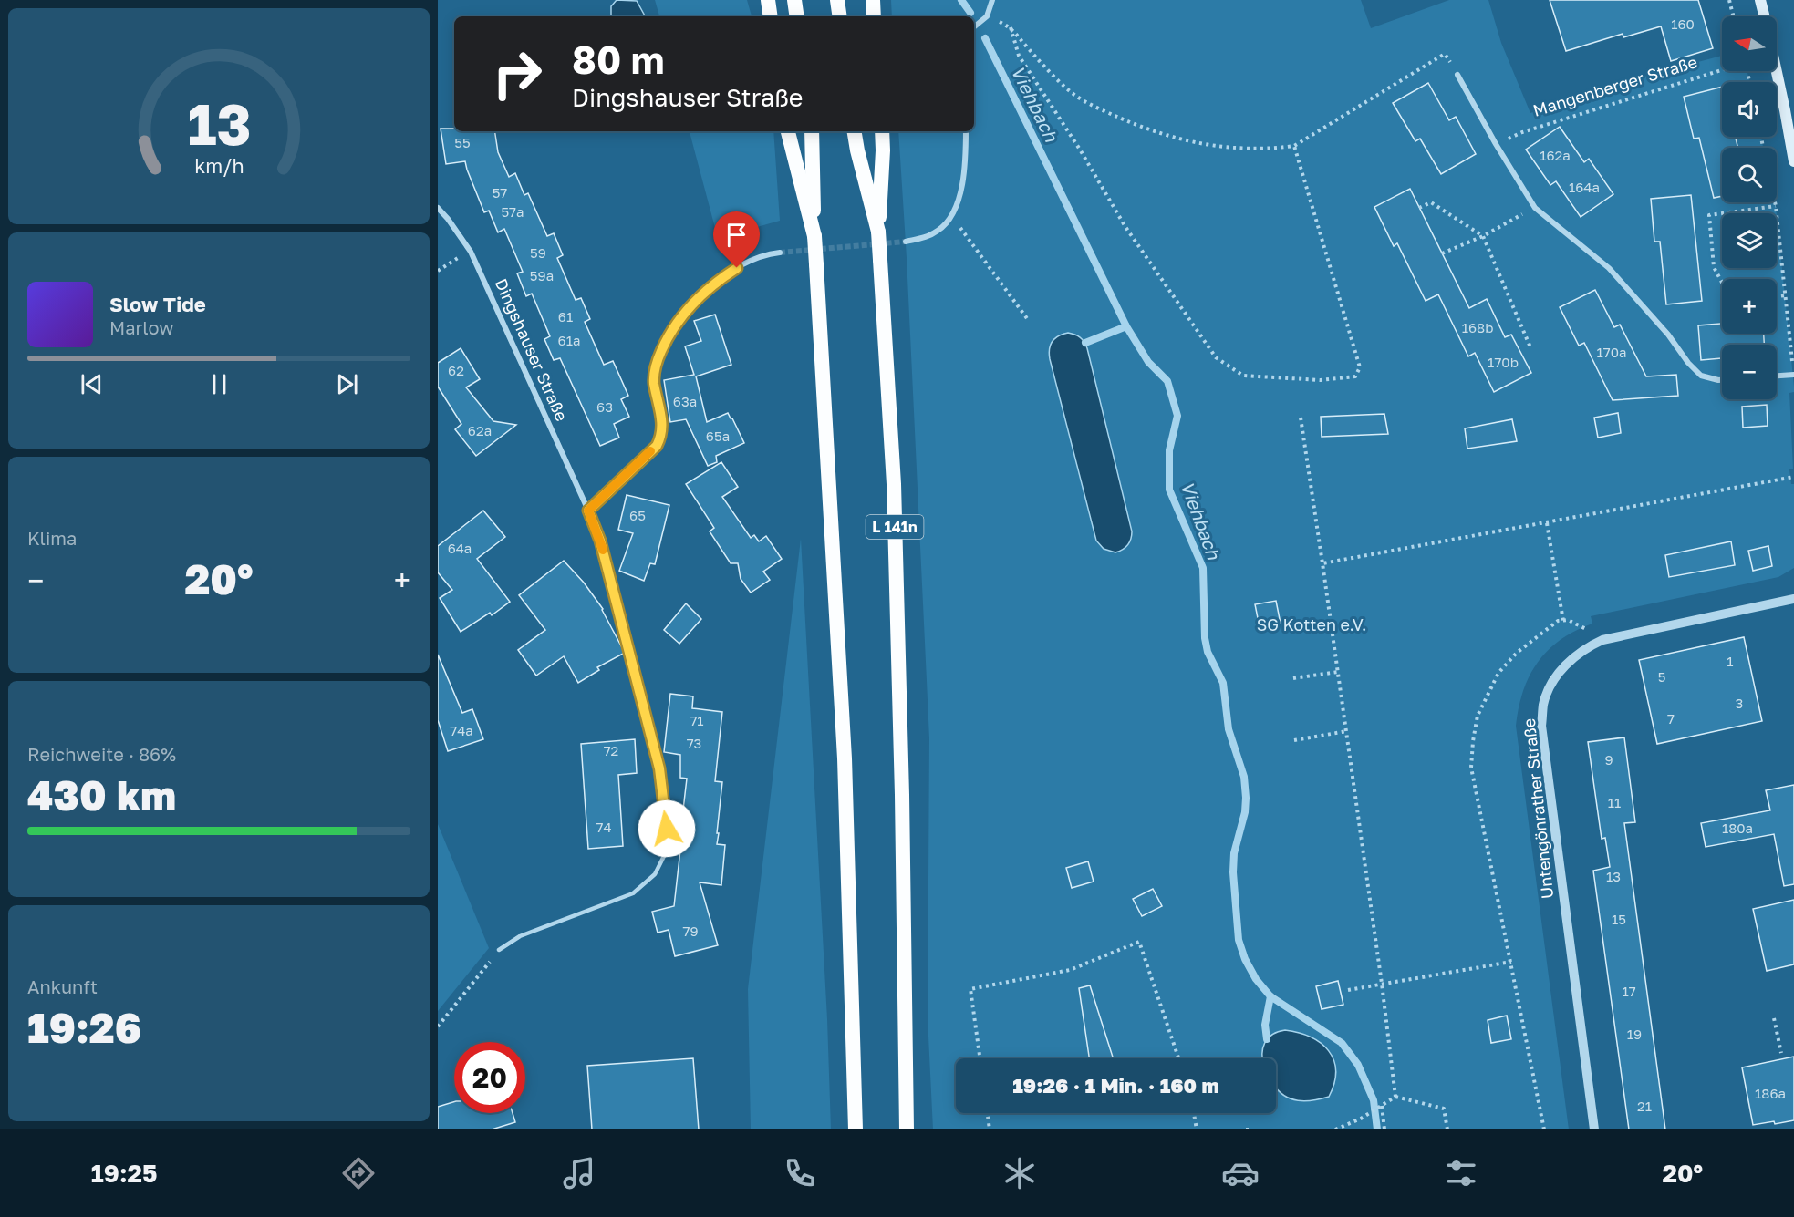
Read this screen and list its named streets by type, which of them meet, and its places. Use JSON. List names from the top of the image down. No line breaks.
{"streets":{"highway":["L 141n"],"street":["Dingshauser Straße","Untengönrather Straße"],"path":["Mangenberger Straße"]},"water":["Viehbach"],"parks":["SG Kotten e.V."],"house_numbers":["160","55","162a","164a","57","57a","59","59a","61","168b","61a","170a","170b","62","63a","63","62a","65a","65","64a","1","5","3","7","71","74a","73","72","9","11","74","180a","13","15","79","17","19","186a","21"],"north":"left","page":{"map_buttons":["+","−"],"turn":["80 m","Dingshauser Straße"],"song":["Slow Tide","Marlow"],"tile":["Klima",["Reichweite · 86%","430 km"],["Ankunft","19:26"]],"heat":["−","20°","+"],"limit":"20","trip":"19:26 · 1 Min. · 160 m","tabs":["19:25","20°"],"gauge":["13","km/h"]}}
